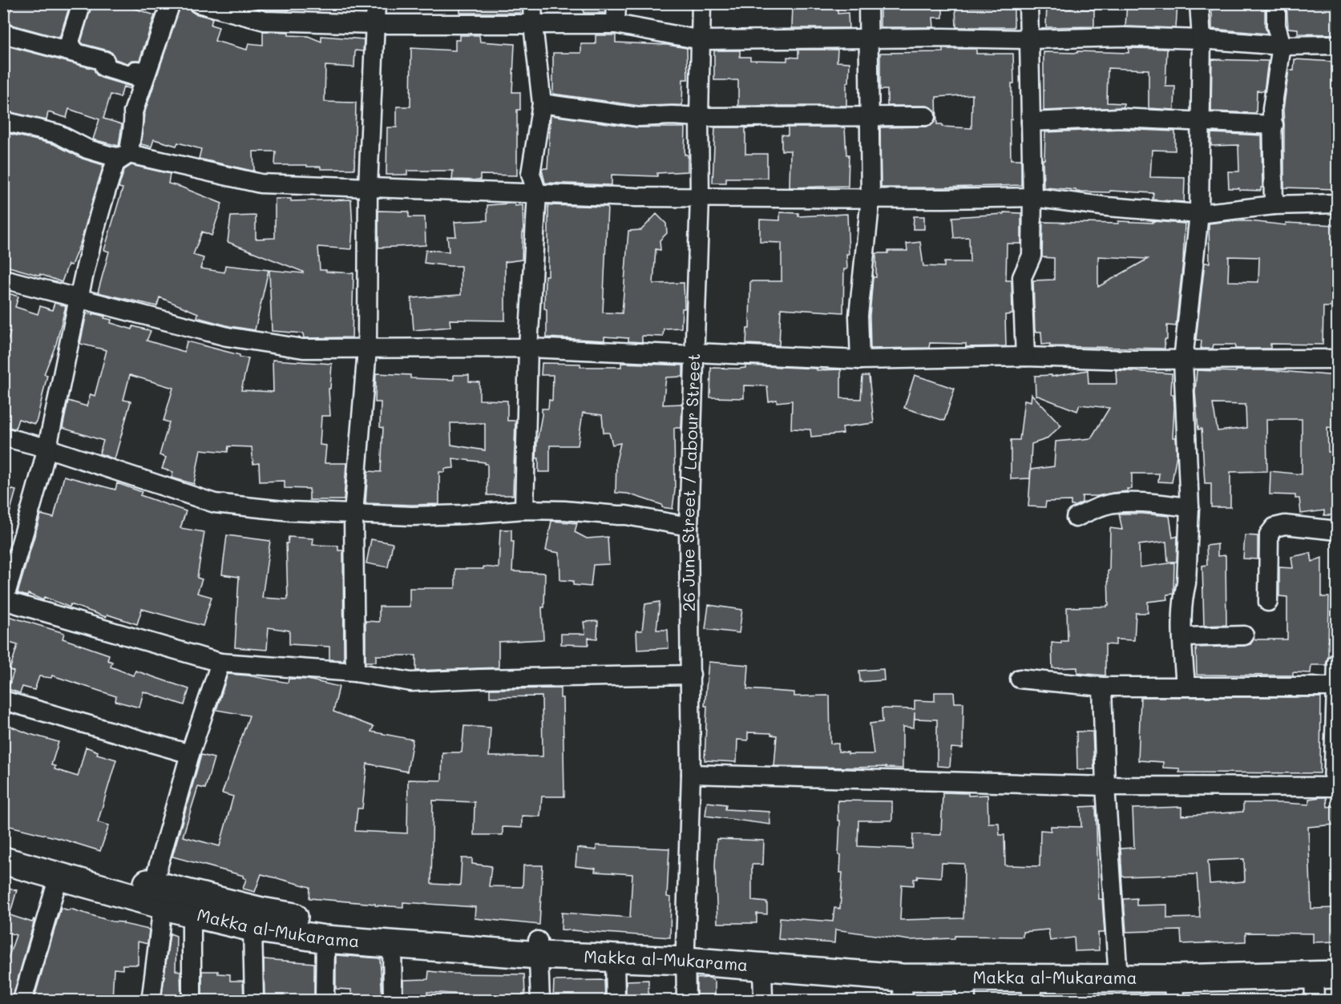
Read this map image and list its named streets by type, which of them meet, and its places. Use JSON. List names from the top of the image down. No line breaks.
{"streets":{"highway":["Makka al-Mukarama"],"street":["26 June Street / Labour Street"]},"crossings":[["26 June Street / Labour Street","Makka al-Mukarama"]]}
